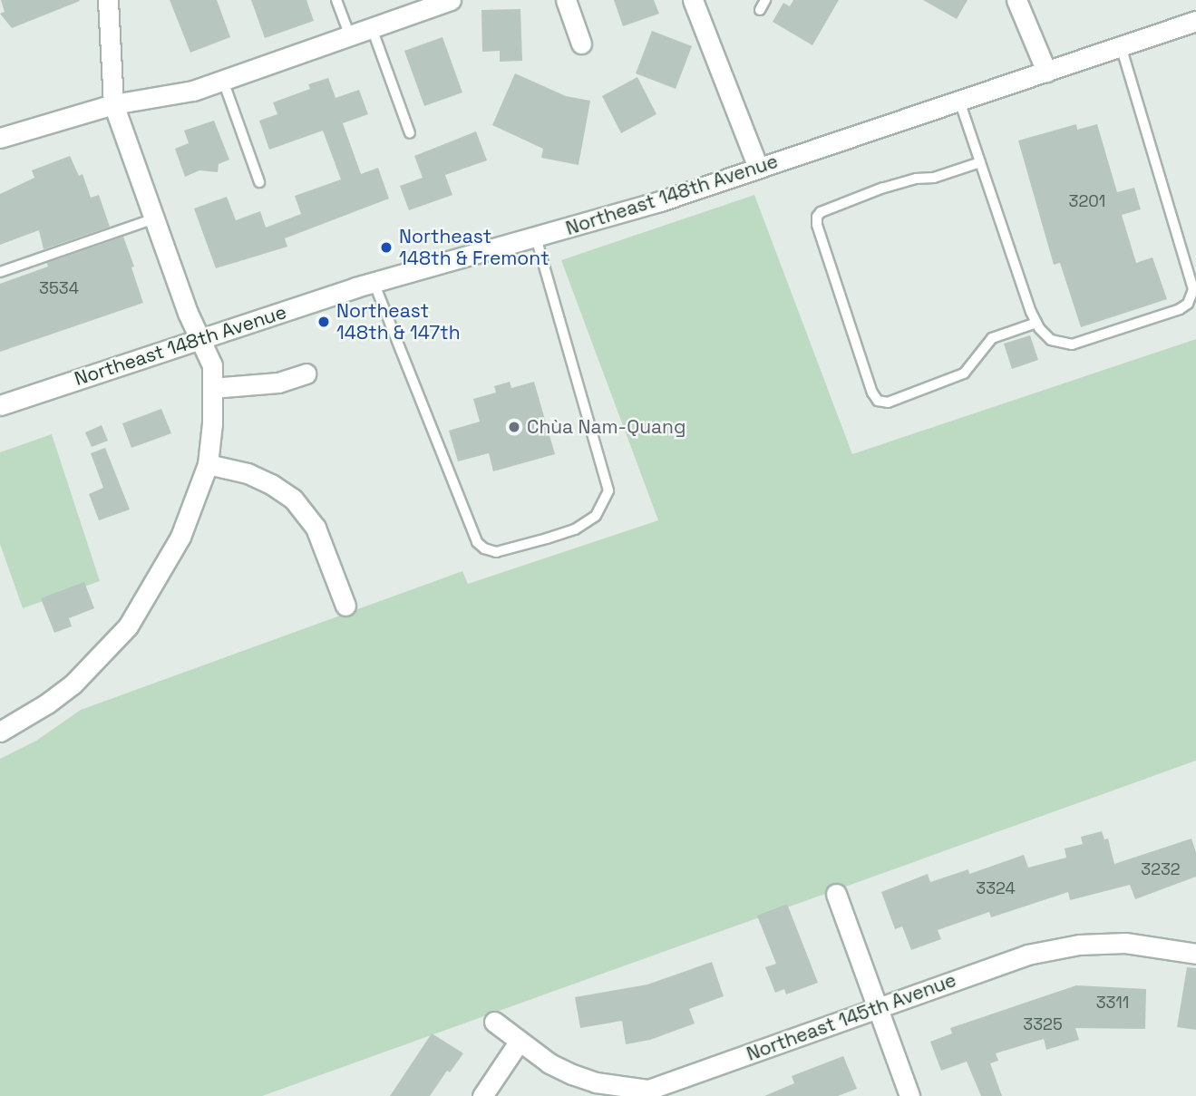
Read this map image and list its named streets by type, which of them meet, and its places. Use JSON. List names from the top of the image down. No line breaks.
{"streets":{"street":["Northeast 148th Avenue","Northeast 145th Avenue"]},"places":["Northeast 148th & Fremont","Northeast 148th & 147th","Chùa Nam-Quang"],"house_numbers":["3201","3534","3232","3324","3311","3325"]}
